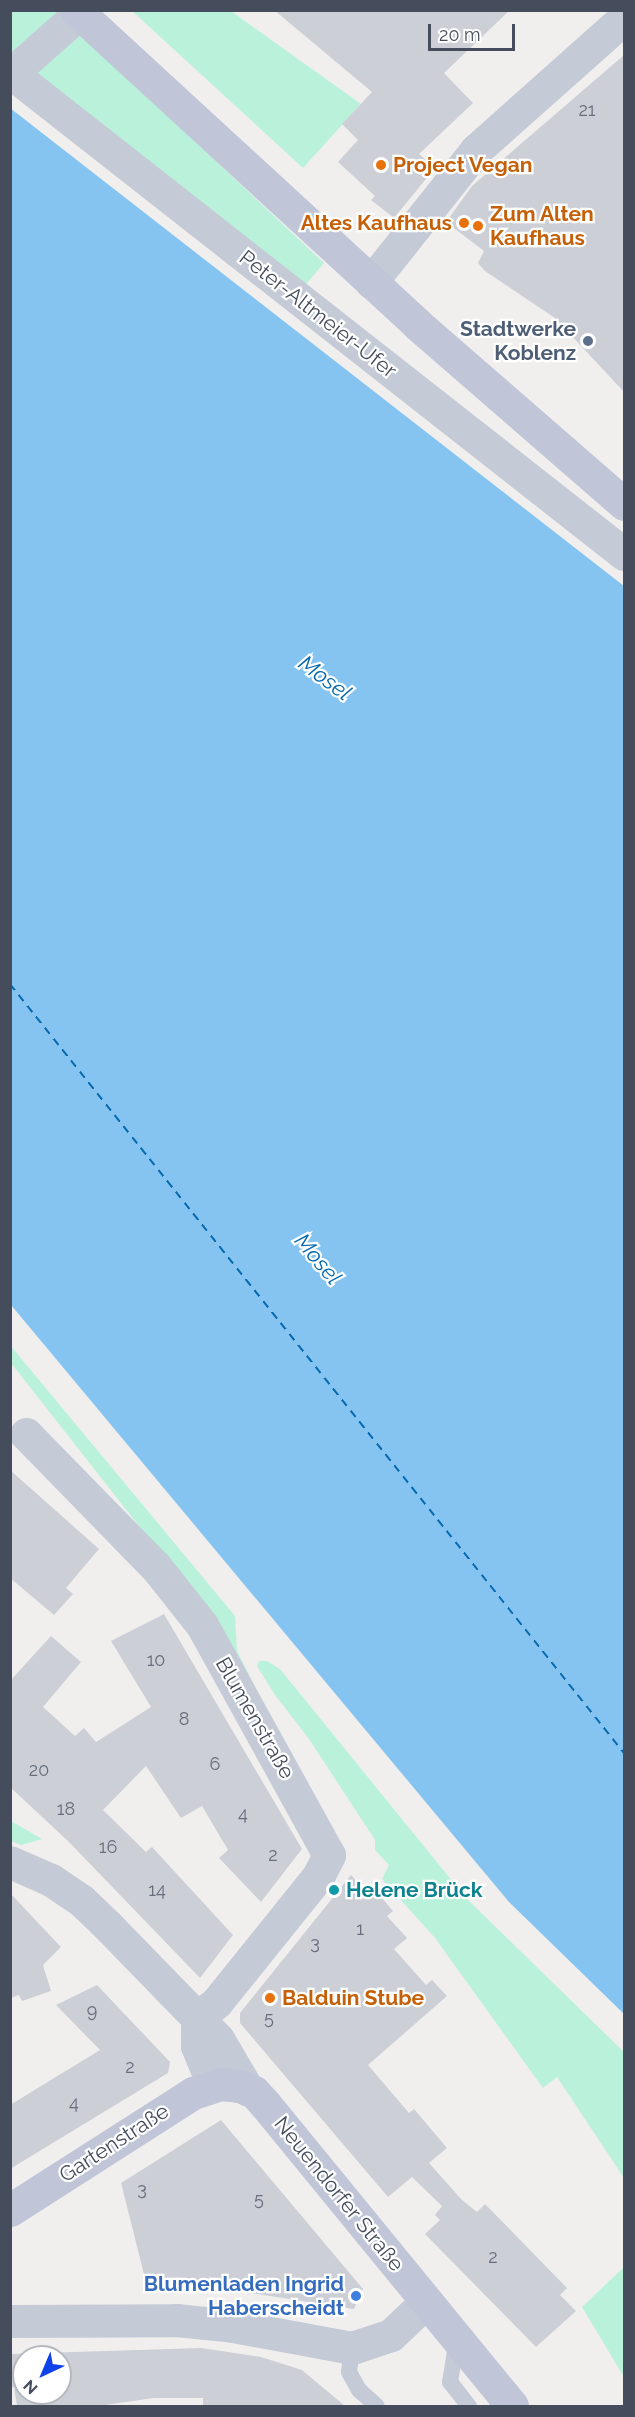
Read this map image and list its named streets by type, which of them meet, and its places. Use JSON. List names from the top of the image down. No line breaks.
{"streets":{"street":["Peter-Altmeier-Ufer","Blumenstraße","Gartenstraße","Neuendorfer Straße"]},"crossings":[["Blumenstraße","Neuendorfer Straße"],["Gartenstraße","Neuendorfer Straße"]],"water":["Mosel"],"places":["Project Vegan","Altes Kaufhaus","Zum Alten Kaufhaus","Stadtwerke Koblenz","Helene Brück","Balduin Stube","Blumenladen Ingrid Haberscheidt"],"house_numbers":["21","10","8","6","20","18","4","16","2","14","1","3","9","5","2","4","3","5","2"],"scale_bar":"20 m","north":"bottom left"}
